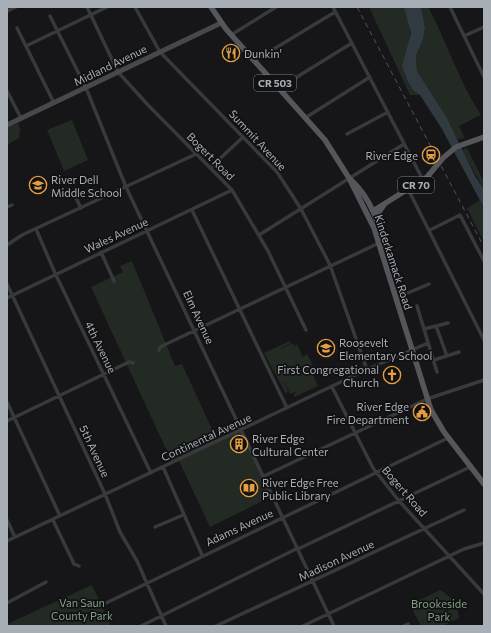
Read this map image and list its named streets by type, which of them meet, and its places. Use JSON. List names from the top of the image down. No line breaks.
{"streets":{"main road":["CR 503","CR 70","Kinderkamack Road"],"street":["Midland Avenue","Summit Avenue","Bogert Road","Wales Avenue","Elm Avenue","4th Avenue","Continental Avenue","5th Avenue","Adams Avenue","Madison Avenue"]},"crossings":[["Midland Avenue","Summit Avenue"],["Midland Avenue","Bogert Road"],["Midland Avenue","Kinderkamack Road"],["Midland Avenue","Elm Avenue"],["Summit Avenue","Continental Avenue"],["Bogert Road","Wales Avenue"],["Bogert Road","Continental Avenue"],["Bogert Road","Adams Avenue"],["Bogert Road","Madison Avenue"],["Wales Avenue","Elm Avenue"],["Wales Avenue","4th Avenue"],["Wales Avenue","5th Avenue"],["Kinderkamack Road","Continental Avenue"],["Kinderkamack Road","Adams Avenue"],["Elm Avenue","Continental Avenue"],["Elm Avenue","Adams Avenue"],["Elm Avenue","Madison Avenue"],["4th Avenue","Continental Avenue"],["Continental Avenue","5th Avenue"],["5th Avenue","Adams Avenue"]],"parks":["Van Saun County Park","Brookeside Park"],"places":{"restaurant":["Dunkin'"],"station":["River Edge"],"school or university":["River Dell Middle School","Roosevelt Elementary School"],"church":["First Congregational Church"],"public building":["River Edge Fire Department"],"building":["River Edge Cultural Center"],"library":["River Edge Free Public Library"]}}
